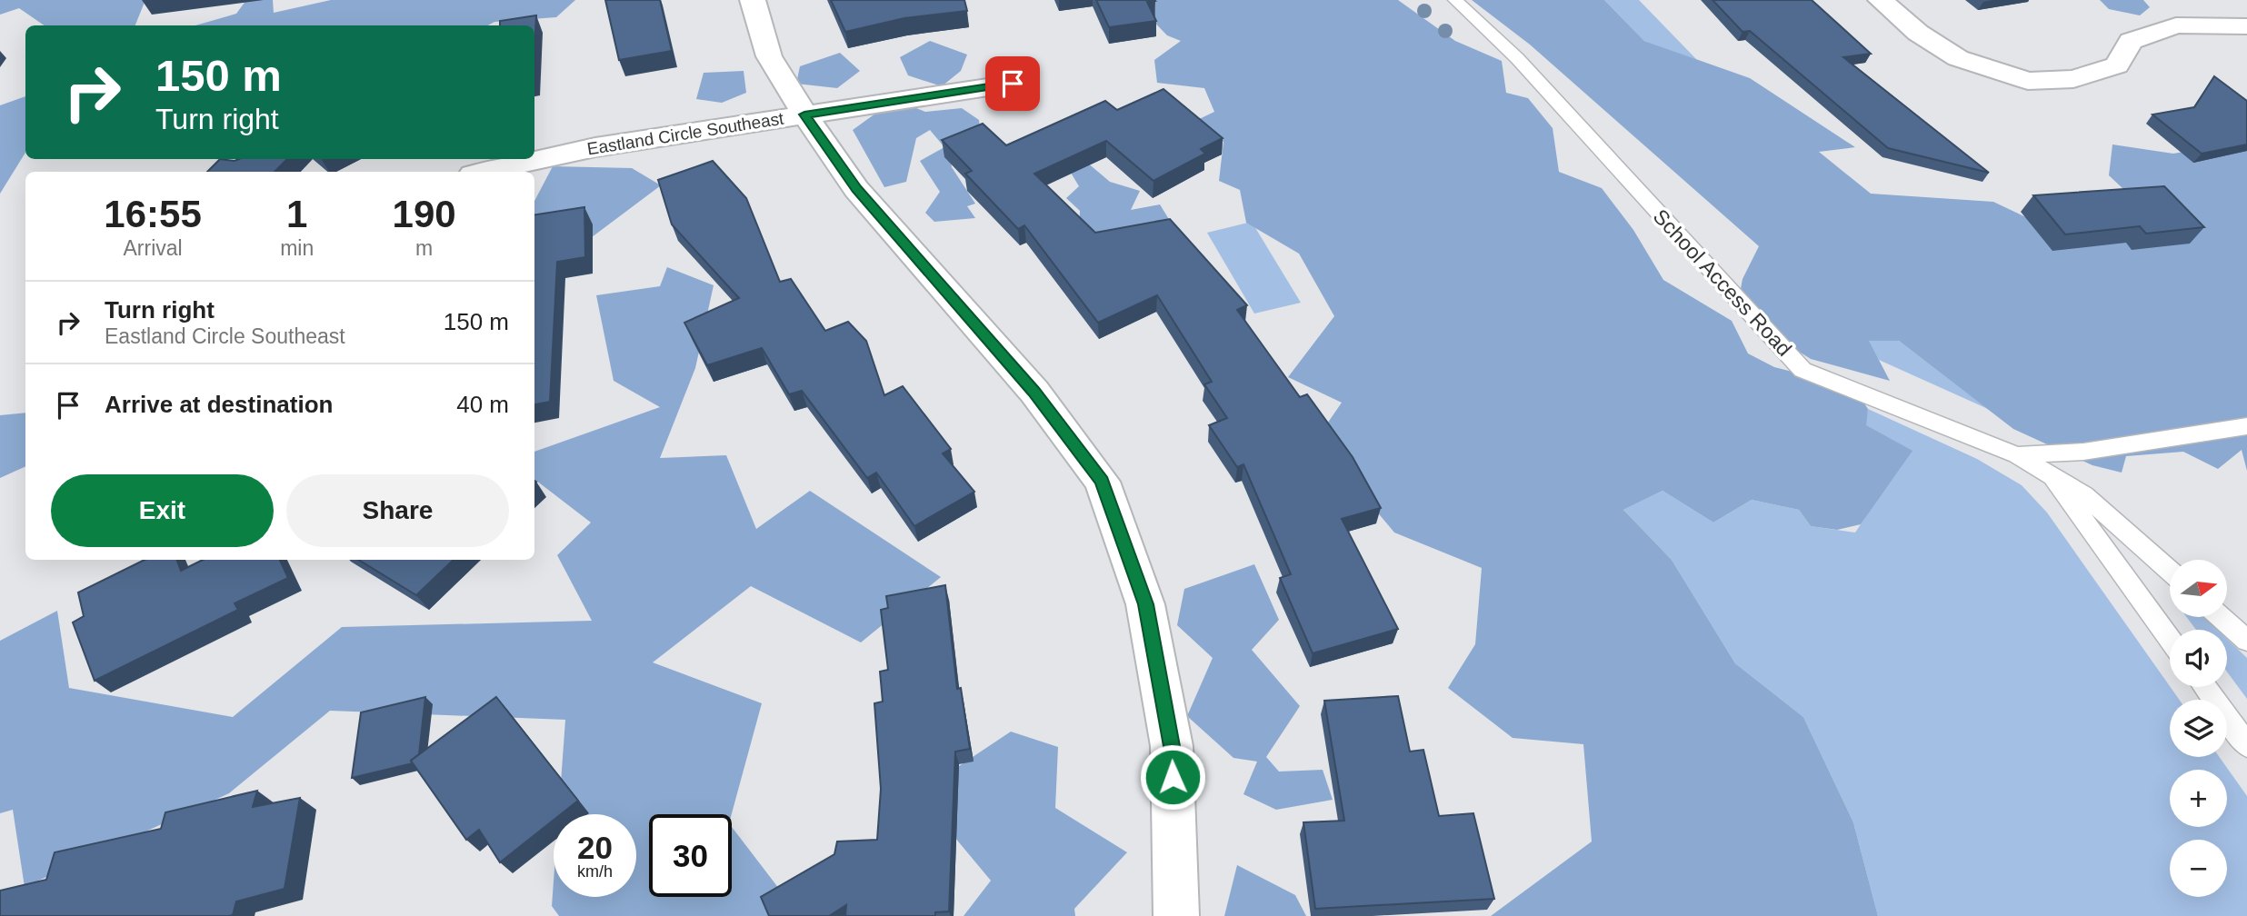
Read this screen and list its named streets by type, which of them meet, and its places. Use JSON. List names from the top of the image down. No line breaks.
{"streets":{"street":["Eastland Circle Southeast"],"lane":["School Access Road"]},"north":"right","page":{"turn":["150 m","Turn right"],"eta":["16:55","Arrival","1","min","190","m"],"list":[{"name":"Turn right","note":"Eastland Circle Southeast","value":"150 m"},{"name":"Arrive at destination","value":"40 m"}],"buttons":["Exit","Share"],"map_buttons":["+","−"],"speed":"20 km/h","limit":"30"}}
